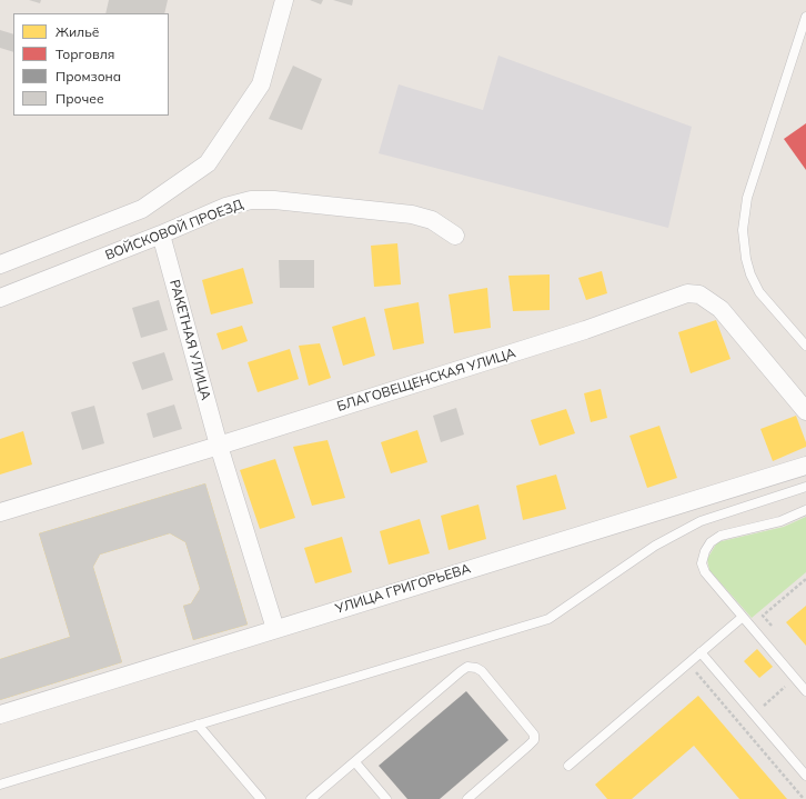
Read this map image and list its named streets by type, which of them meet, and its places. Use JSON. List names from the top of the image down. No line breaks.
{"streets":{"street":["ВОЙСКОВОЙ ПРОЕЗД","РАКЕТНАЯ УЛИЦА","БЛАГОВЕЩЕНСКАЯ УЛИЦА","УЛИЦА ГРИГОРЬЕВА"]},"crossings":[["ВОЙСКОВОЙ ПРОЕЗД","РАКЕТНАЯ УЛИЦА"],["РАКЕТНАЯ УЛИЦА","БЛАГОВЕЩЕНСКАЯ УЛИЦА"],["РАКЕТНАЯ УЛИЦА","УЛИЦА ГРИГОРЬЕВА"]],"legend":["Жильё","Торговля","Промзона","Прочее"]}
